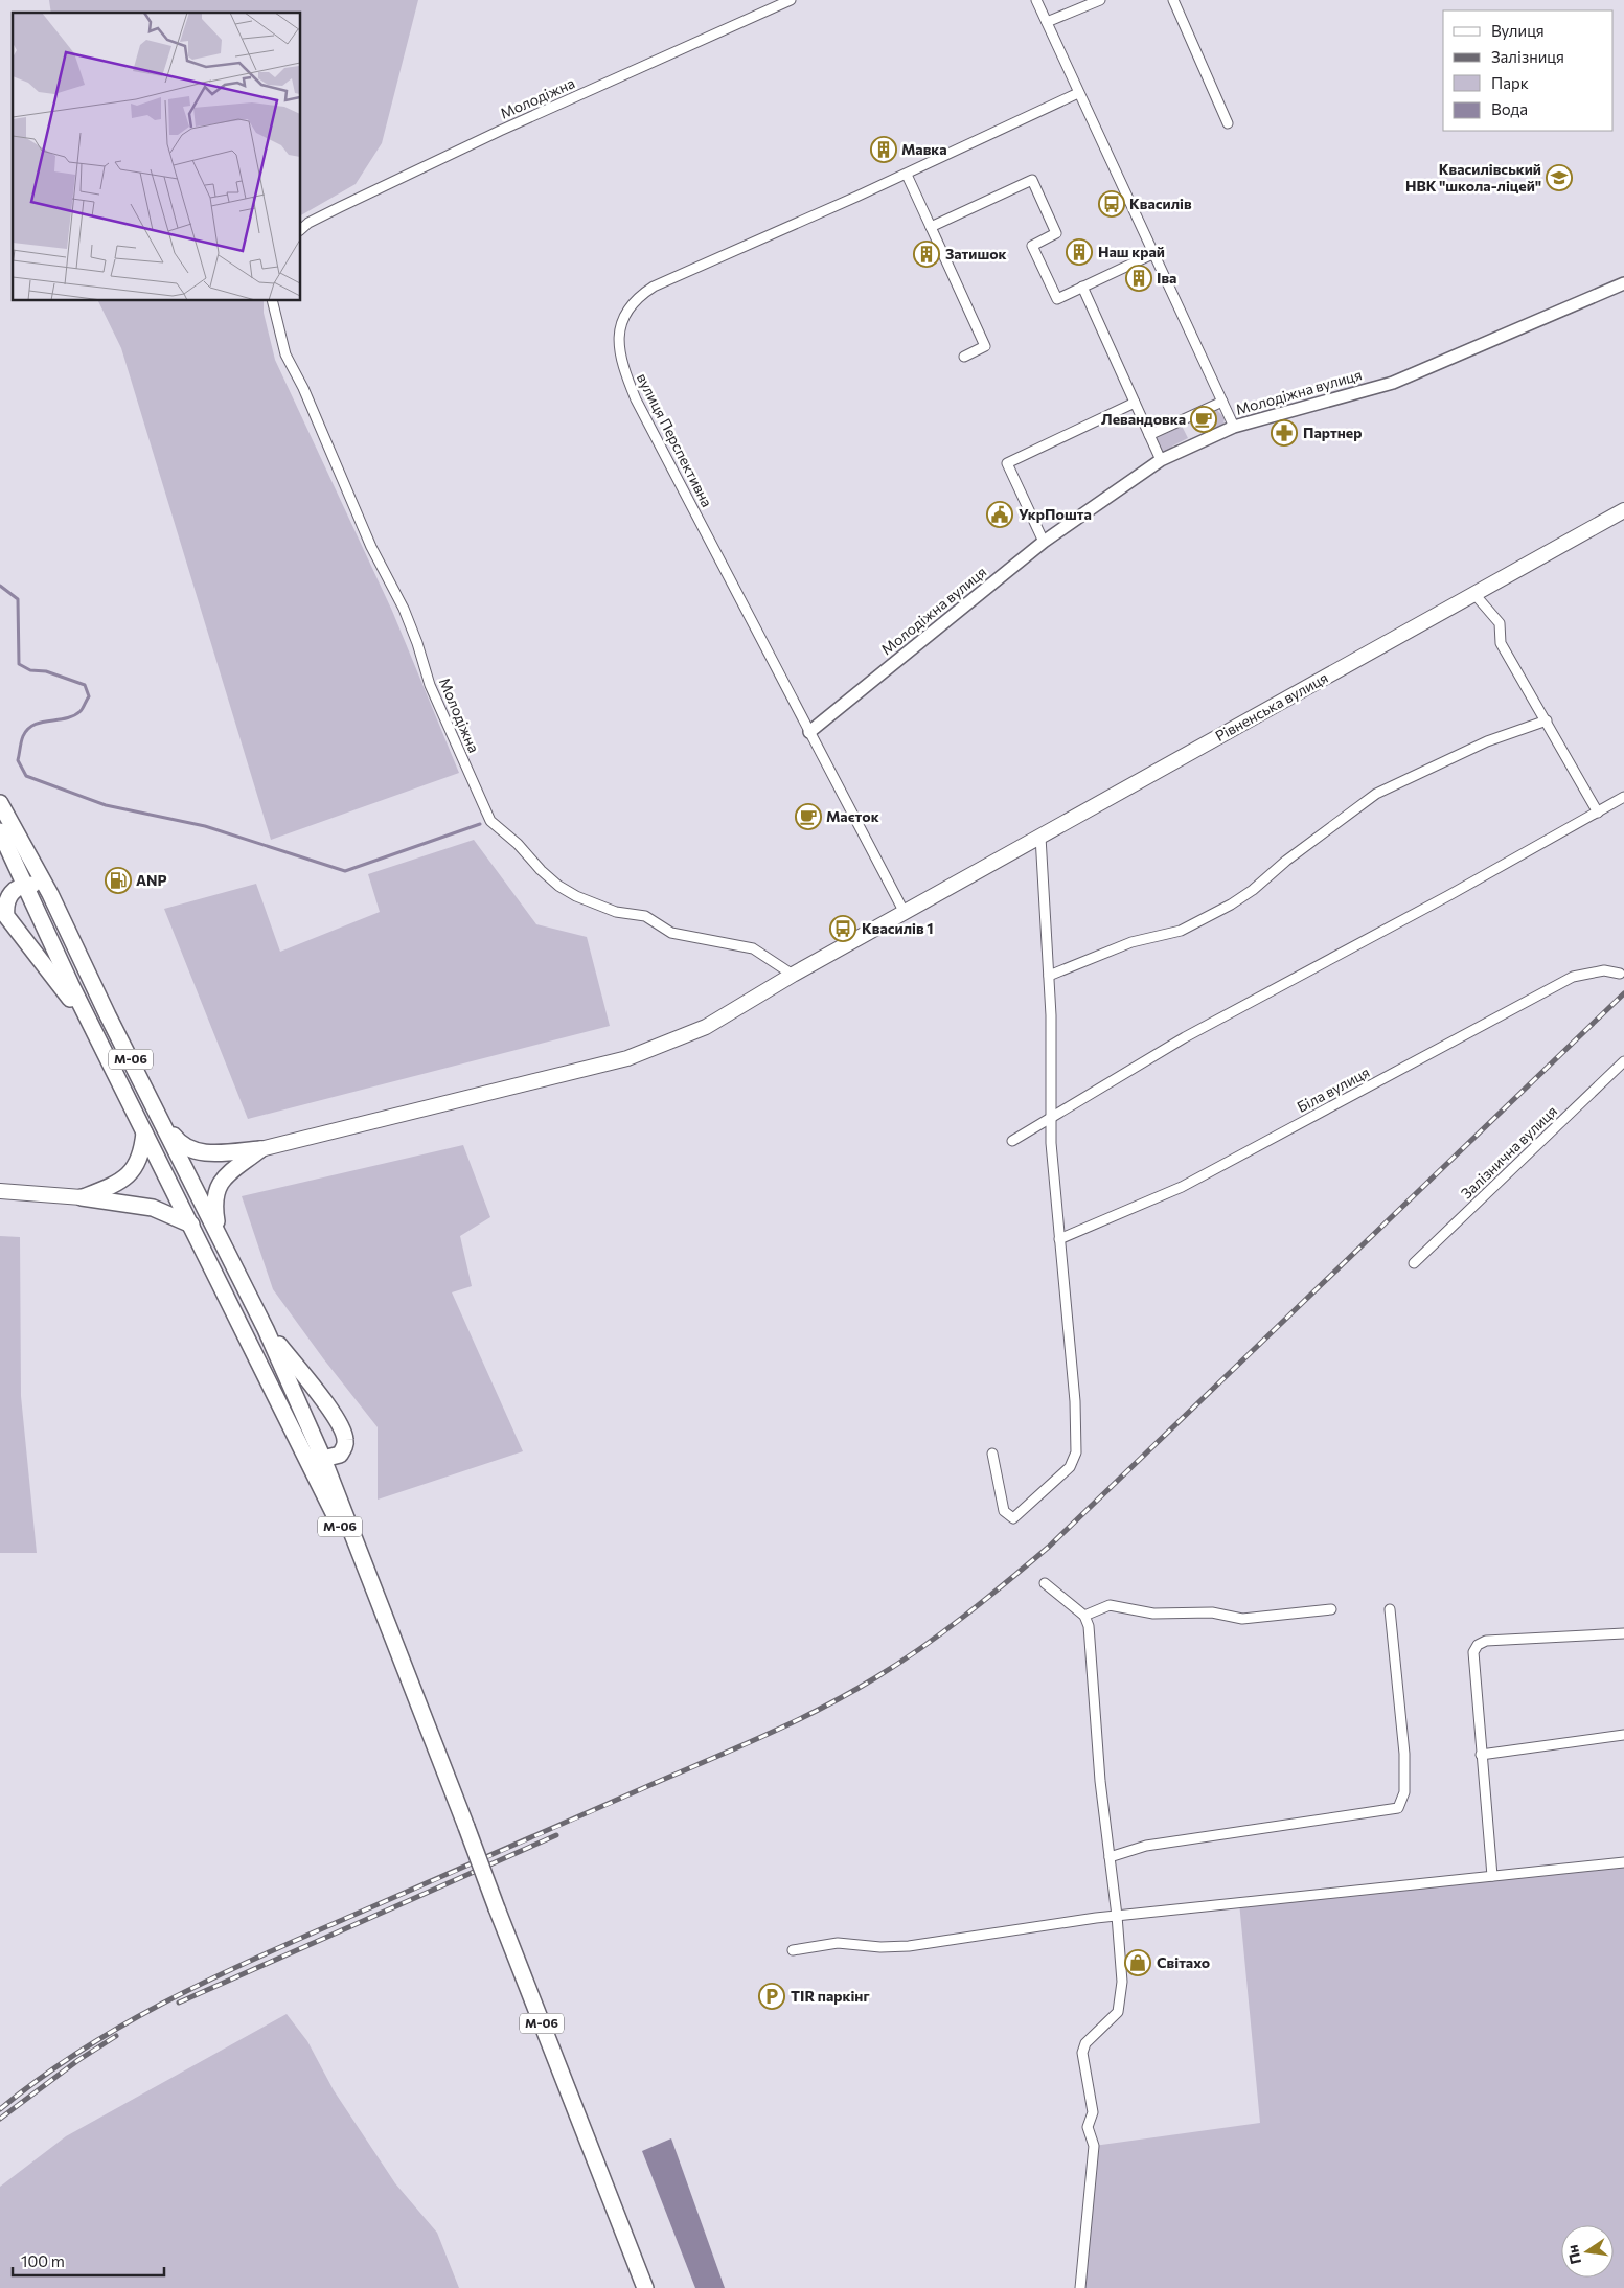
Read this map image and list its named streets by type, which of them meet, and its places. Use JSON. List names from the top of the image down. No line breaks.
{"streets":{"highway":["М-06"],"main road":["Рівненська вулиця"],"street":["Молодіжна","Молодіжна вулиця","вулиця Перспективна","Біла вулиця","Залізнична вулиця"]},"crossings":[["Молодіжна","Рівненська вулиця"],["Молодіжна вулиця","вулиця Перспективна"],["вулиця Перспективна","Рівненська вулиця"]],"places":{"building":["Мавка","Наш край","Затишок","Іва"],"school or university":["Квасилівський НВК \"школа-ліцей\""],"bus stop":["Квасилів","Квасилів 1"],"cafe":["Левандовка","Маєток"],"pharmacy":["Партнер"],"public building":["УкрПошта"],"fuel station":["ANP"],"shop":["Світахо"],"parking":["TIR паркінг"]},"legend":["Вулиця","Залізниця","Парк","Вода"],"scale_bar":"100 m","north":"left"}
